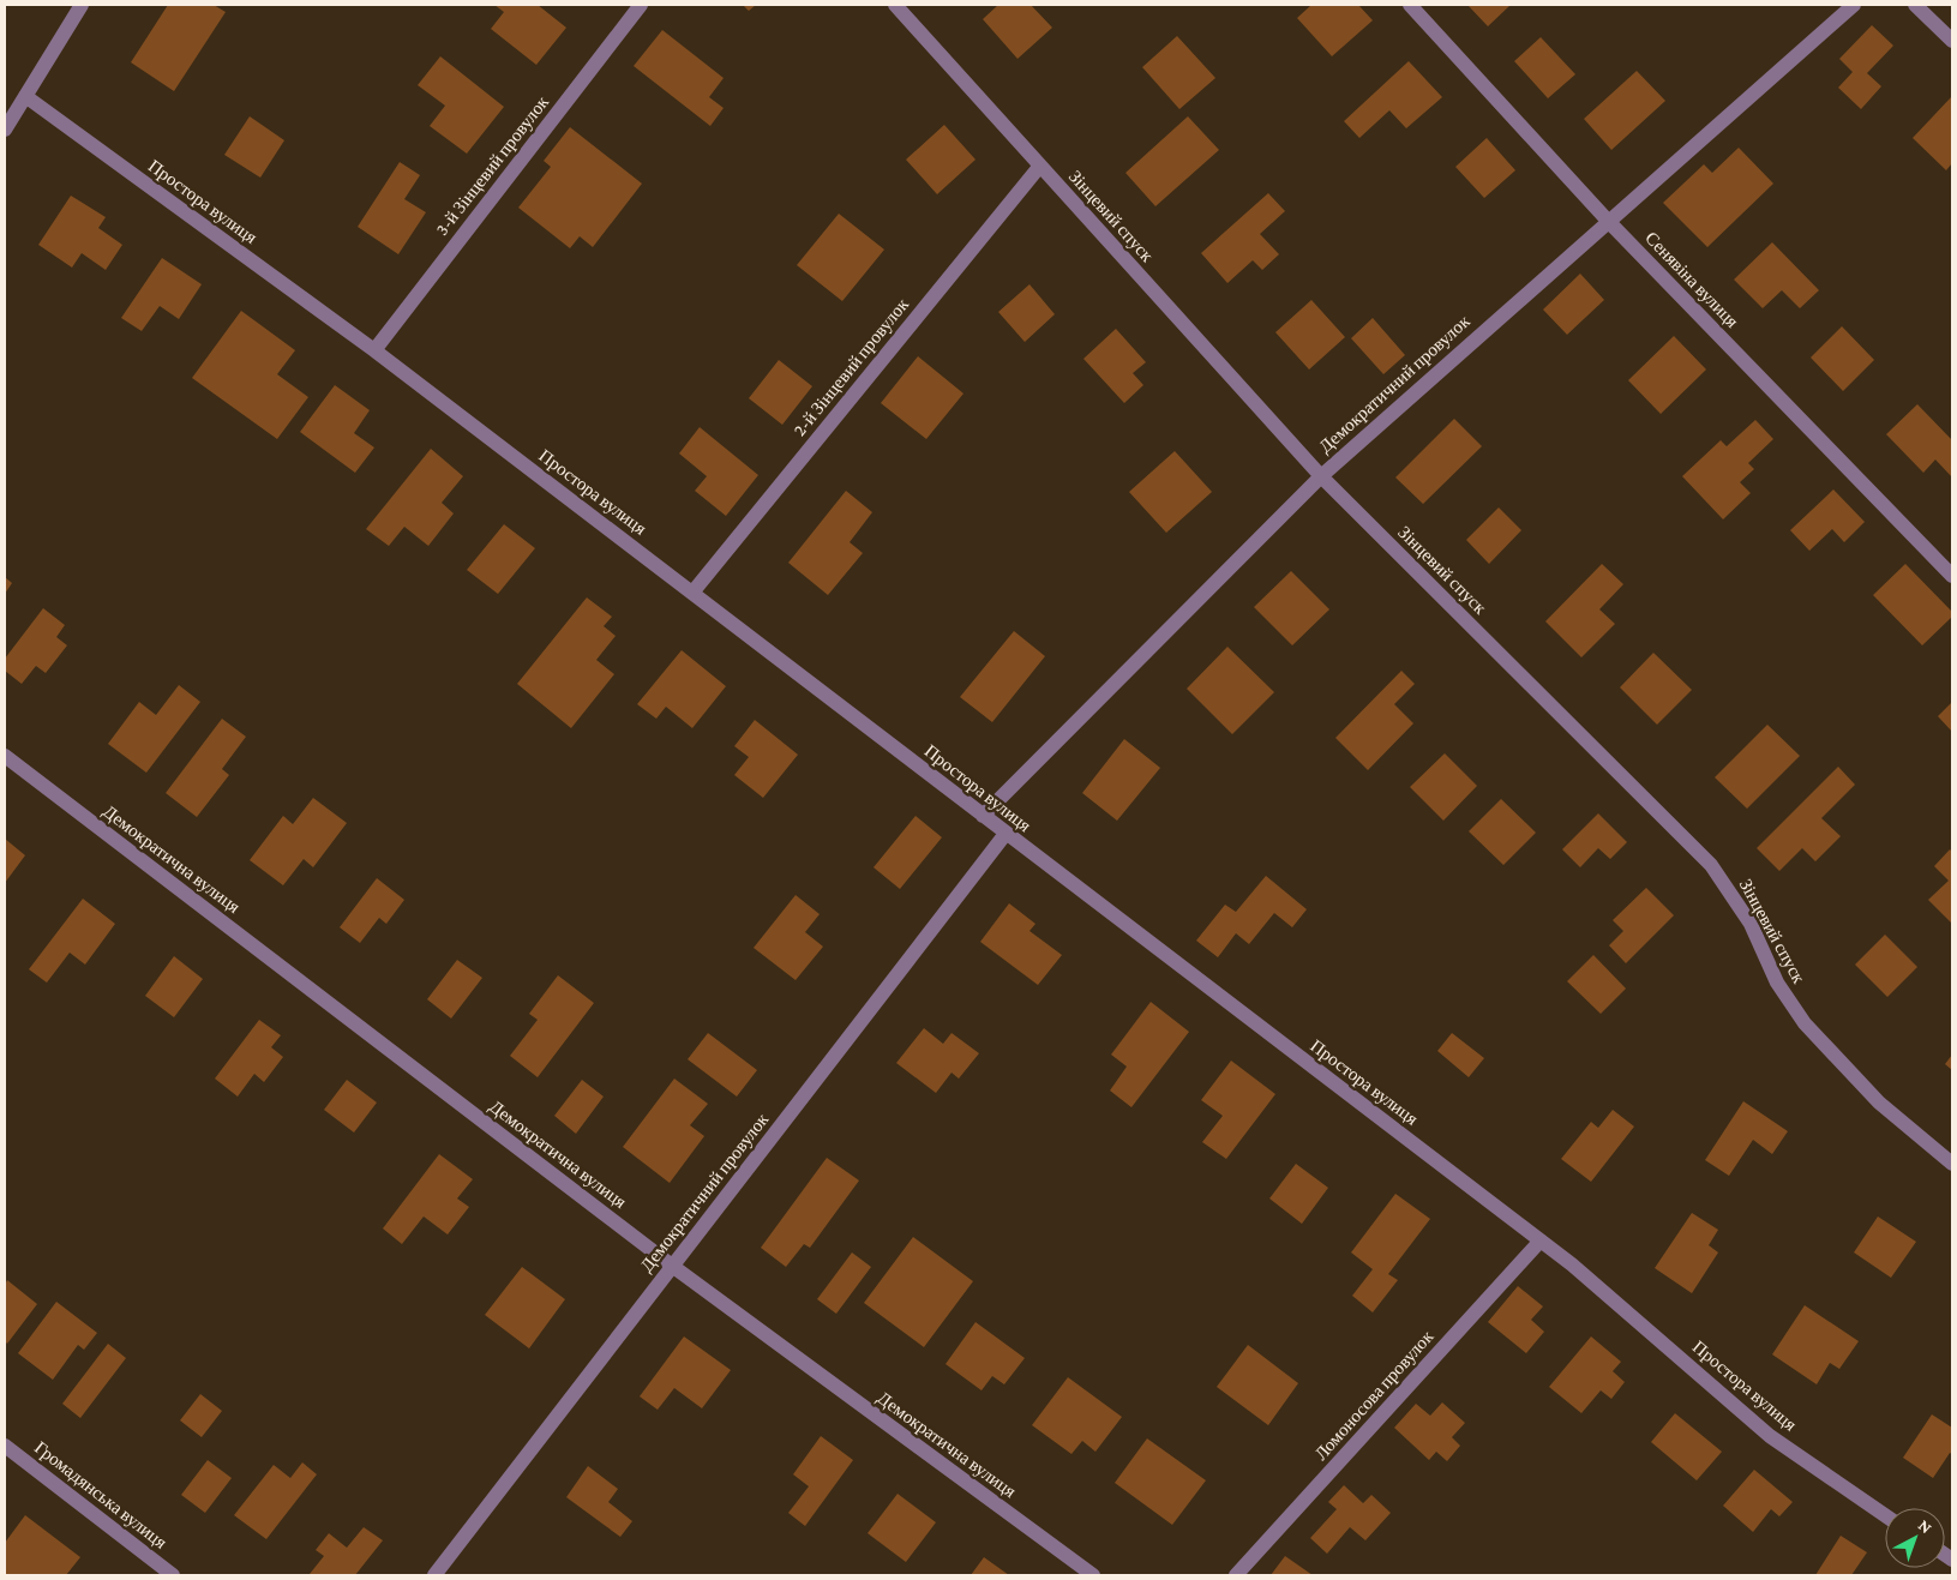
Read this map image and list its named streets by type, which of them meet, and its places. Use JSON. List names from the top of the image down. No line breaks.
{"streets":{"street":["3-й Зінцевий провулок","Простора вулиця","Зінцевий спуск","Сенявіна вулиця","2-й Зінцевий провулок","Демократичний провулок","Демократична вулиця","Ломоносова провулок","Громадянська вулиця"]},"crossings":[["3-й Зінцевий провулок","Простора вулиця"],["Простора вулиця","2-й Зінцевий провулок"],["Простора вулиця","Демократичний провулок"],["Простора вулиця","Ломоносова провулок"],["Зінцевий спуск","2-й Зінцевий провулок"],["Зінцевий спуск","Демократичний провулок"],["Сенявіна вулиця","Демократичний провулок"],["Демократичний провулок","Демократична вулиця"]],"north":"top right"}
